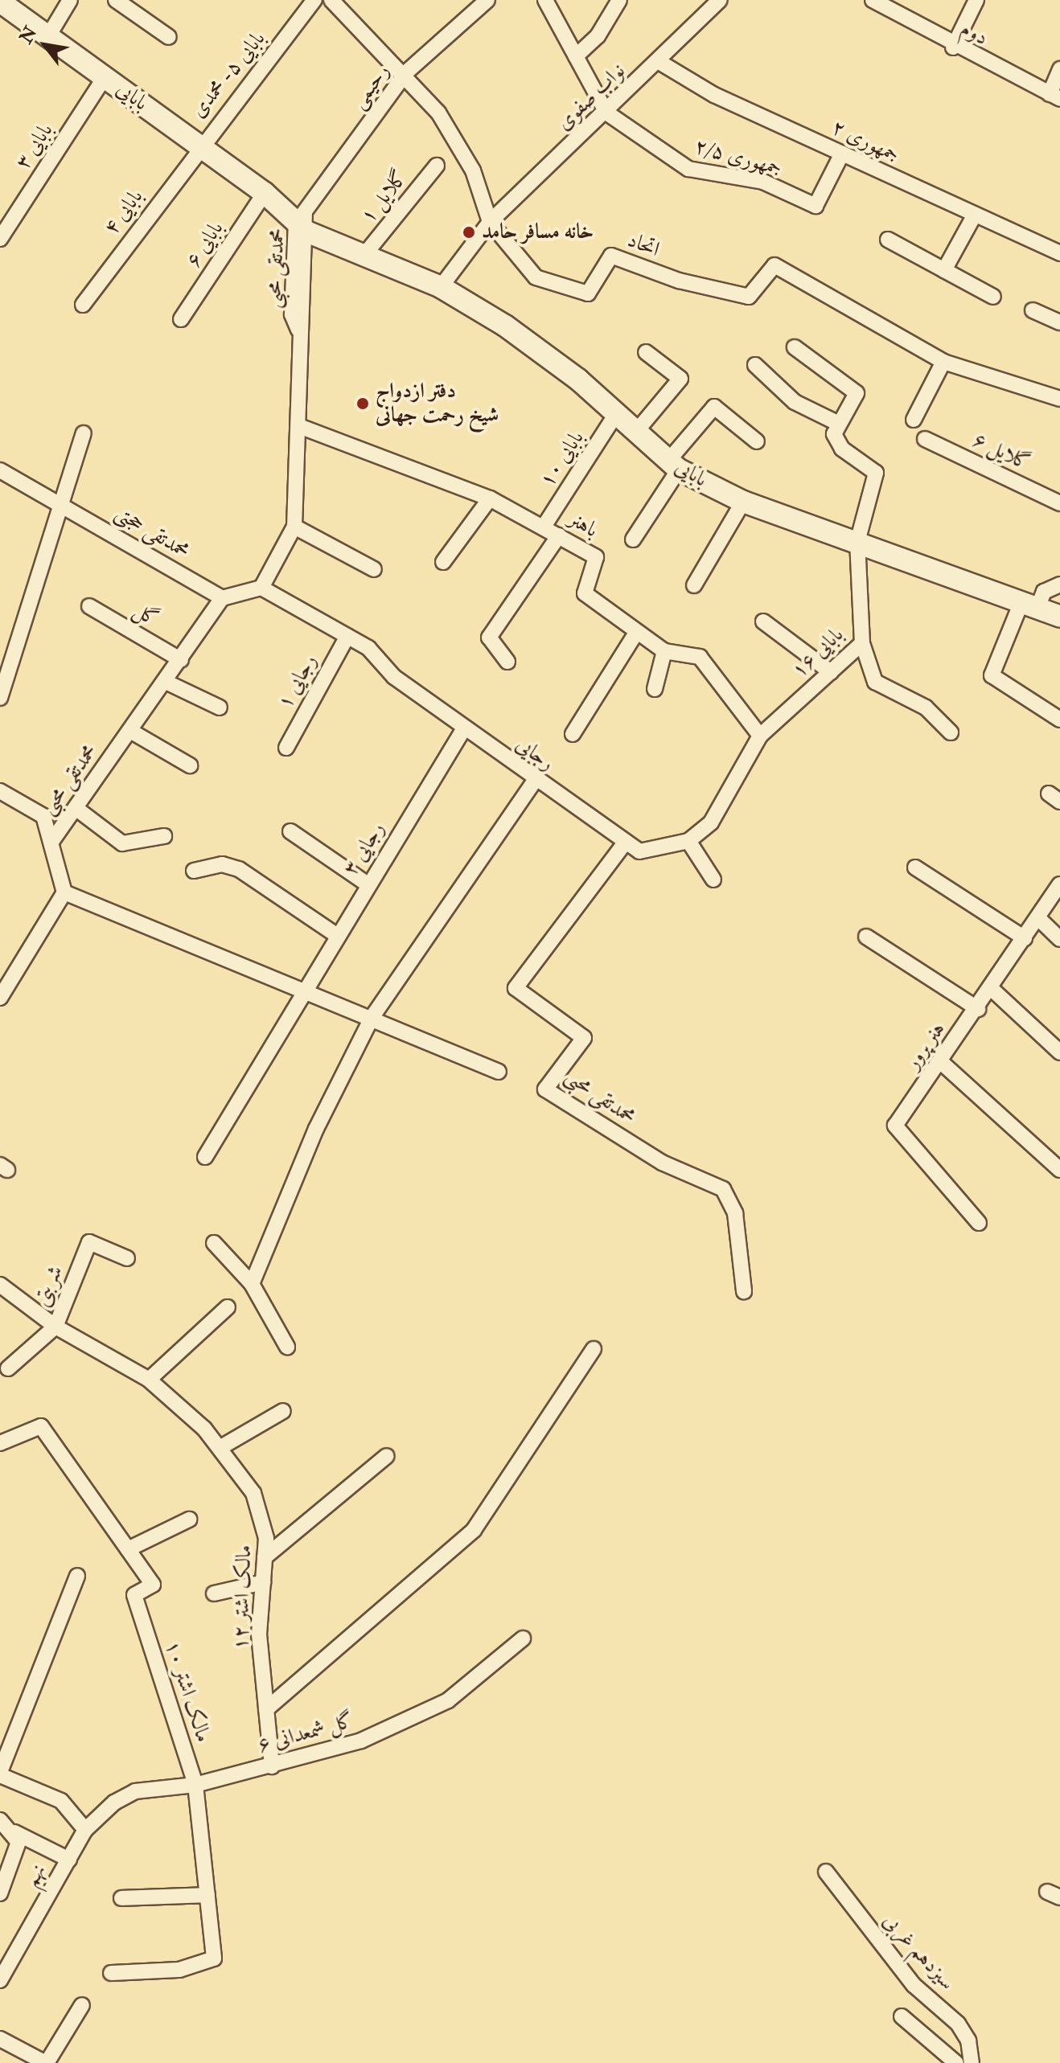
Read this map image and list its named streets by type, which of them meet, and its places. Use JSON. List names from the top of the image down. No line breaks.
{"streets":{"main road":["بابایی"],"street":["دوم","بابایی ۵- محمدی","رحیمی","نواب صفوی","جمهوری ۲","بابایی ۳","جمهوری ۲/۵","گلایل ۱","بابایی ۴","بابایی ۶","اتحاد","محمدتقی محبی","گلایل ۶","بابایی ۱۰","باهنر","محمدتقی حجتی","گل","بابایی ۱۶","رجایی ۱","رجایی","رجایی ۳","هنر پرور","شربتی","مالک اشتر ۱۲","مالک اشتر ۱۰","گل شمعدانی ۶","نهم","سیزدهم غربی"]},"crossings":[["بابایی ۵- محمدی","بابایی"],["بابایی ۵- محمدی","بابایی ۴"],["رحیمی","بابایی"],["رحیمی","اتحاد"],["رحیمی","محمدتقی محبی"],["بابایی","نواب صفوی"],["بابایی","بابایی ۳"],["بابایی","گلایل ۱"],["بابایی","بابایی ۴"],["بابایی","بابایی ۶"],["بابایی","محمدتقی محبی"],["بابایی","بابایی ۱۰"],["بابایی","بابایی ۱۶"],["نواب صفوی","جمهوری ۲"],["نواب صفوی","جمهوری ۲/۵"],["نواب صفوی","اتحاد"],["جمهوری ۲","جمهوری ۲/۵"],["محمدتقی محبی","باهنر"],["محمدتقی محبی","محمدتقی حجتی"],["محمدتقی محبی","گل"],["محمدتقی محبی","رجایی"],["بابایی ۱۰","باهنر"],["باهنر","بابایی ۱۶"],["باهنر","رجایی"],["بابایی ۱۶","رجایی"],["رجایی ۱","رجایی"],["رجایی","رجایی ۳"],["شربتی","مالک اشتر ۱۲"],["مالک اشتر ۱۲","گل شمعدانی ۶"],["مالک اشتر ۱۰","گل شمعدانی ۶"],["گل شمعدانی ۶","نهم"]],"places":["خانه مسافر حامد","دفتر ازدواج شیخ رحمت جهانی"],"north":"top left"}
